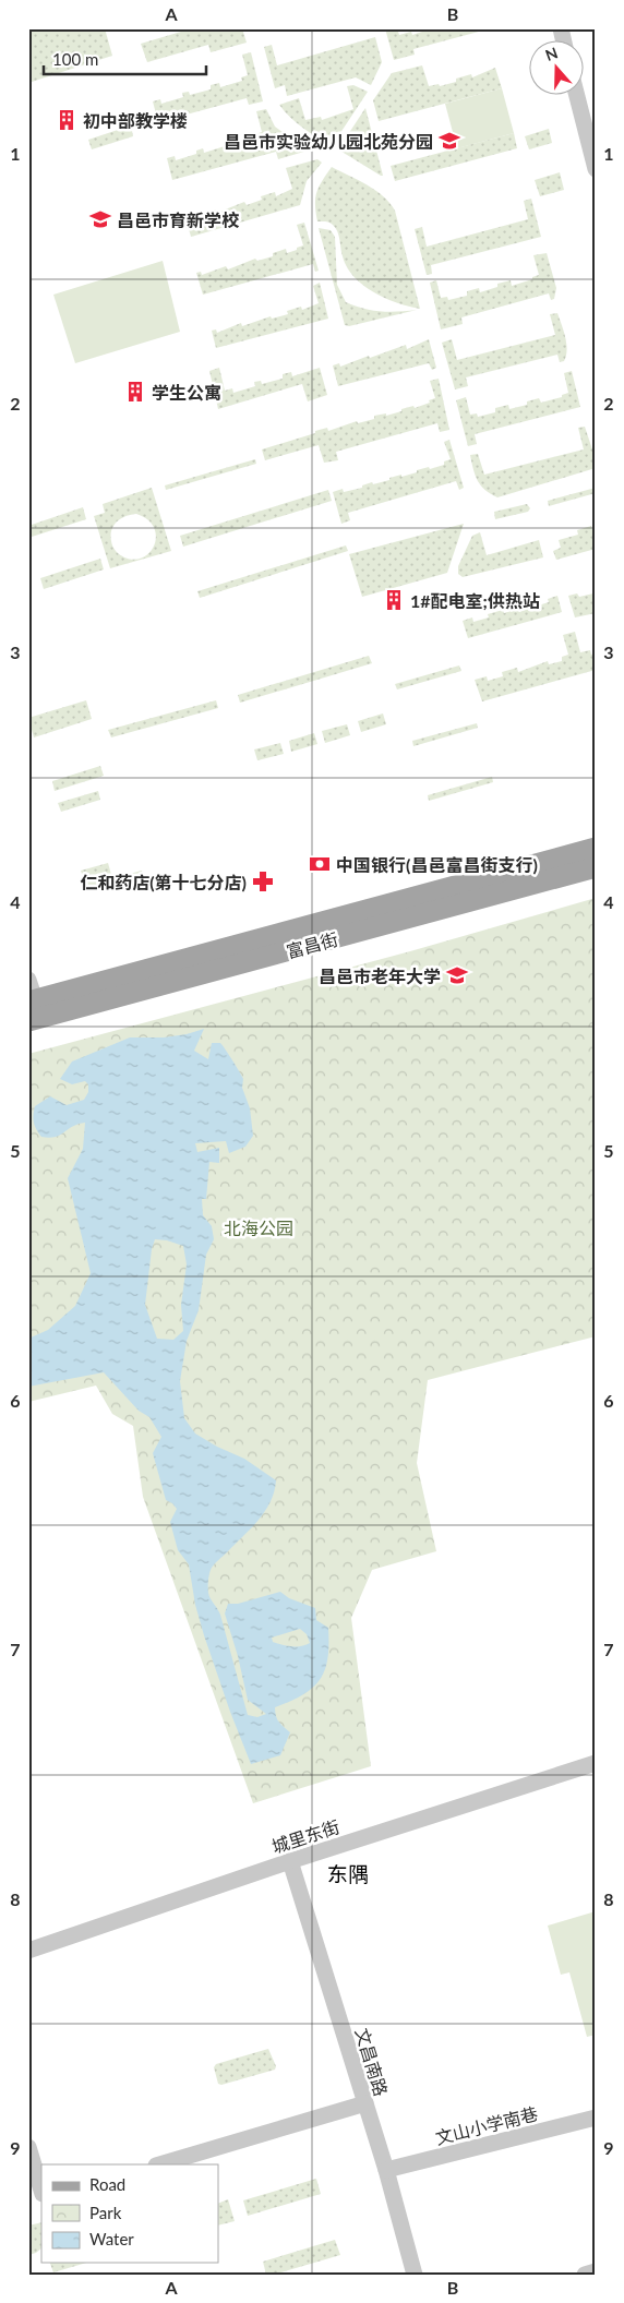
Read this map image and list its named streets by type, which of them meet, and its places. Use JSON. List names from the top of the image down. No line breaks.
{"streets":{"main road":["富昌街"],"street":["城里东街","文昌南路","文山小学南巷"]},"crossings":[["城里东街","文昌南路"],["文昌南路","文山小学南巷"]],"districts":["东隅"],"parks":["北海公园"],"places":{"building":["初中部教学楼","学生公寓","1#配电室;供热站"],"school or university":["昌邑市实验幼儿园北苑分园","昌邑市育新学校","昌邑市老年大学"],"bank":["中国银行(昌邑富昌街支行)"],"pharmacy":["仁和药店(第十七分店)"]},"legend":["Road","Park","Water"],"scale_bar":"100 m","north":"top","grid":{"columns":["A","B"],"rows":["1","2","3","4","5","6","7","8","9"]}}
